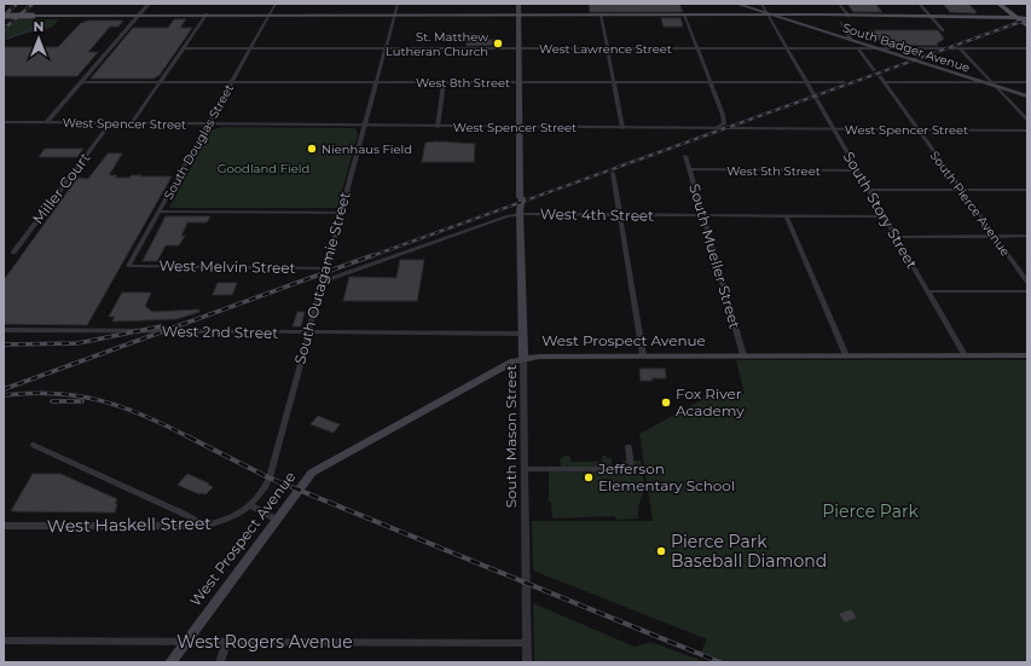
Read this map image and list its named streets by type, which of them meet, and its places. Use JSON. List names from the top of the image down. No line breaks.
{"streets":{"main road":["South Badger Avenue","West Prospect Avenue","South Mason Street"],"street":["West Lawrence Street","West 8th Street","West Spencer Street","South Douglas Street","West 5th Street","Miller Court","South Pierce Avenue","South Story Street","West 4th Street","South Mueller Street","West Melvin Street","South Outagamie Street","West 2nd Street","West Haskell Street","West Rogers Avenue"]},"crossings":[["South Badger Avenue","West Lawrence Street"],["West Lawrence Street","South Douglas Street"],["West Lawrence Street","South Story Street"],["West Lawrence Street","South Outagamie Street"],["West Lawrence Street","South Mason Street"],["West 8th Street","South Douglas Street"],["West 8th Street","South Story Street"],["West 8th Street","South Outagamie Street"],["West 8th Street","South Mason Street"],["West Spencer Street","South Douglas Street"],["West Spencer Street","Miller Court"],["West Spencer Street","South Pierce Avenue"],["West Spencer Street","South Story Street"],["West Spencer Street","South Outagamie Street"],["West Spencer Street","South Mason Street"],["South Douglas Street","West Melvin Street"],["West 5th Street","South Story Street"],["West 5th Street","South Mueller Street"],["South Story Street","West 4th Street"],["South Story Street","West Prospect Avenue"],["West 4th Street","South Mueller Street"],["West 4th Street","South Outagamie Street"],["West 4th Street","South Mason Street"],["South Mueller Street","West Prospect Avenue"],["West Melvin Street","South Outagamie Street"],["South Outagamie Street","West 2nd Street"],["South Outagamie Street","West Haskell Street"],["West 2nd Street","South Mason Street"],["West Prospect Avenue","South Mason Street"],["West Prospect Avenue","West Rogers Avenue"],["South Mason Street","West Rogers Avenue"]],"parks":["Goodland Field","Pierce Park"],"places":["St. Matthew Lutheran Church","Nienhaus Field","Fox River Academy","Jefferson Elementary School","Pierce Park Baseball Diamond"],"north":"top"}
